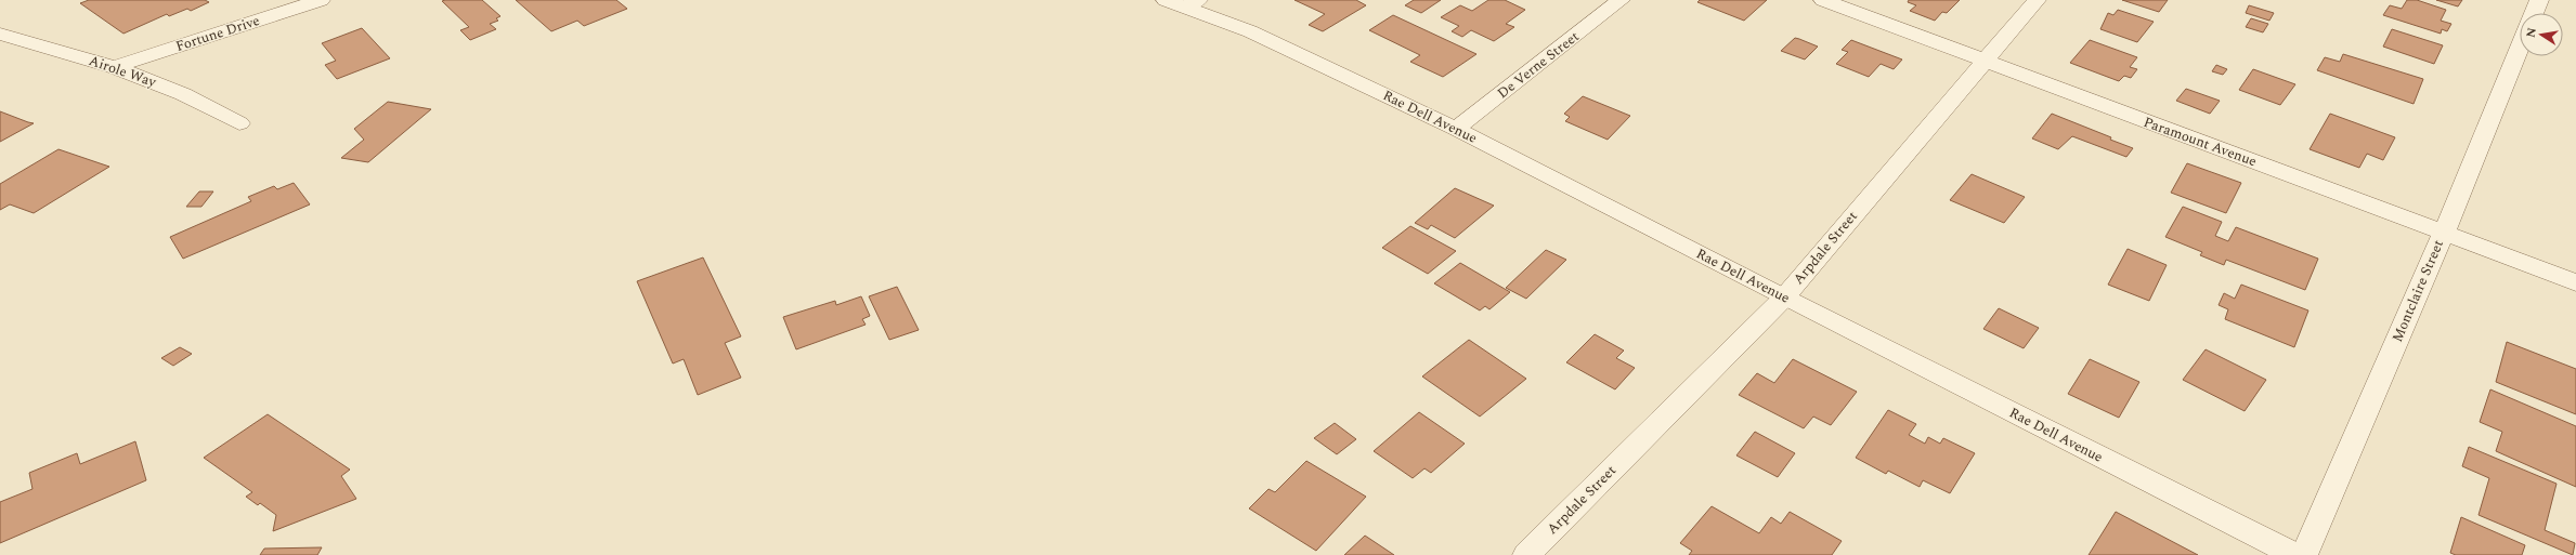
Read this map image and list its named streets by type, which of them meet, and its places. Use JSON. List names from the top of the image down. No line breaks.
{"streets":{"street":["Fortune Drive","De Verne Street","Airole Way","Rae Dell Avenue","Paramount Avenue","Arpdale Street","Montclaire Street"]},"crossings":[["Fortune Drive","Airole Way"],["De Verne Street","Rae Dell Avenue"],["Rae Dell Avenue","Arpdale Street"],["Paramount Avenue","Arpdale Street"],["Paramount Avenue","Montclaire Street"]],"north":"left"}
